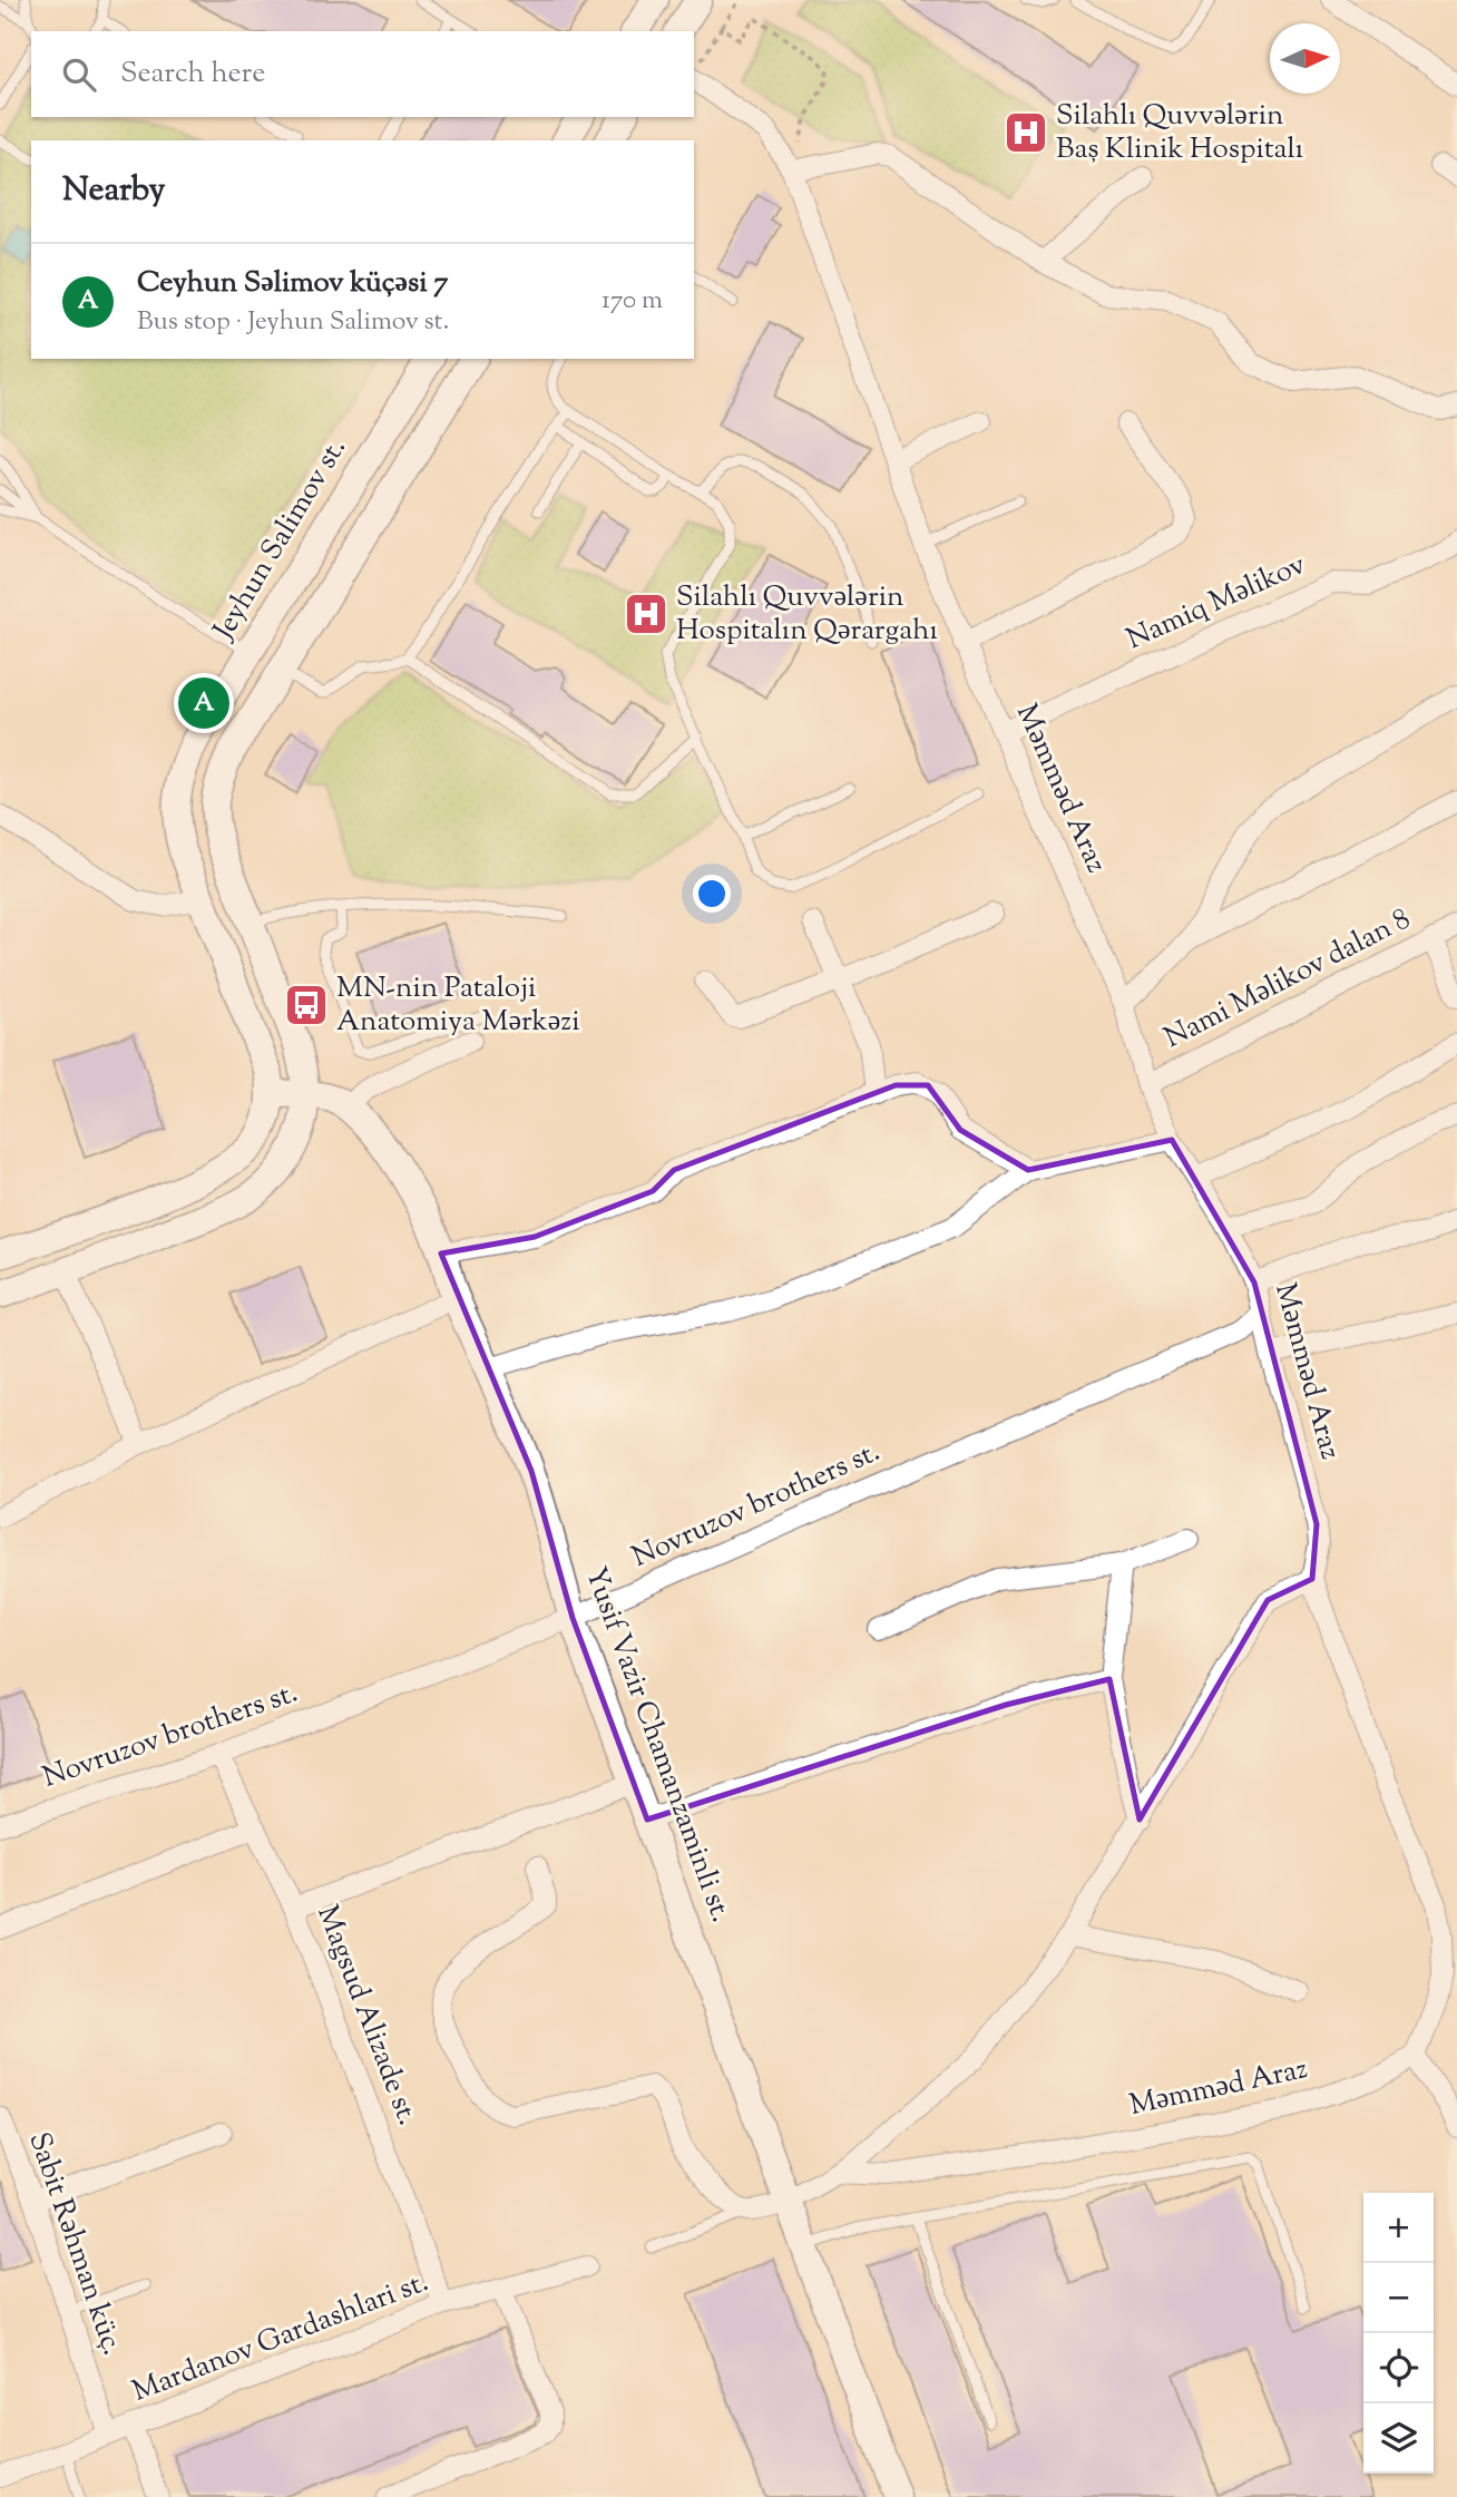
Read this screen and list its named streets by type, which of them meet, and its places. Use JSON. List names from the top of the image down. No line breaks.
{"streets":{"main road":["Jeyhun Salimov st.","Yusif Vazir Chamanzaminli st."],"street":["Namiq Məlikov","Məmməd Araz","Nami Məlikov dalan 8","Novruzov brothers st.","Magsud Alizade st.","Sabit Rəhman küç.","Mardanov Gardashlari st."]},"crossings":[["Jeyhun Salimov st.","Yusif Vazir Chamanzaminli st."],["Namiq Məlikov","Məmməd Araz"],["Məmməd Araz","Nami Məlikov dalan 8"],["Məmməd Araz","Novruzov brothers st."],["Novruzov brothers st.","Yusif Vazir Chamanzaminli st."],["Novruzov brothers st.","Magsud Alizade st."],["Magsud Alizade st.","Mardanov Gardashlari st."],["Sabit Rəhman küç.","Mardanov Gardashlari st."]],"places":{"hospital":["Silahlı Quvvələrin Baş Klinik Hospitalı","Silahlı Quvvələrin Hospitalın Qərargahı"],"bus stop":["MN-nin Pataloji Anatomiya Mərkəzi"]},"north":"right","page":{"search":"Search here","heading":"Nearby","list":[{"mark":"A","name":"Ceyhun Səlimov küçəsi 7","note":"Bus stop · Jeyhun Salimov st.","value":"170 m"}],"pins":"A","map_buttons":["+","−"]}}
